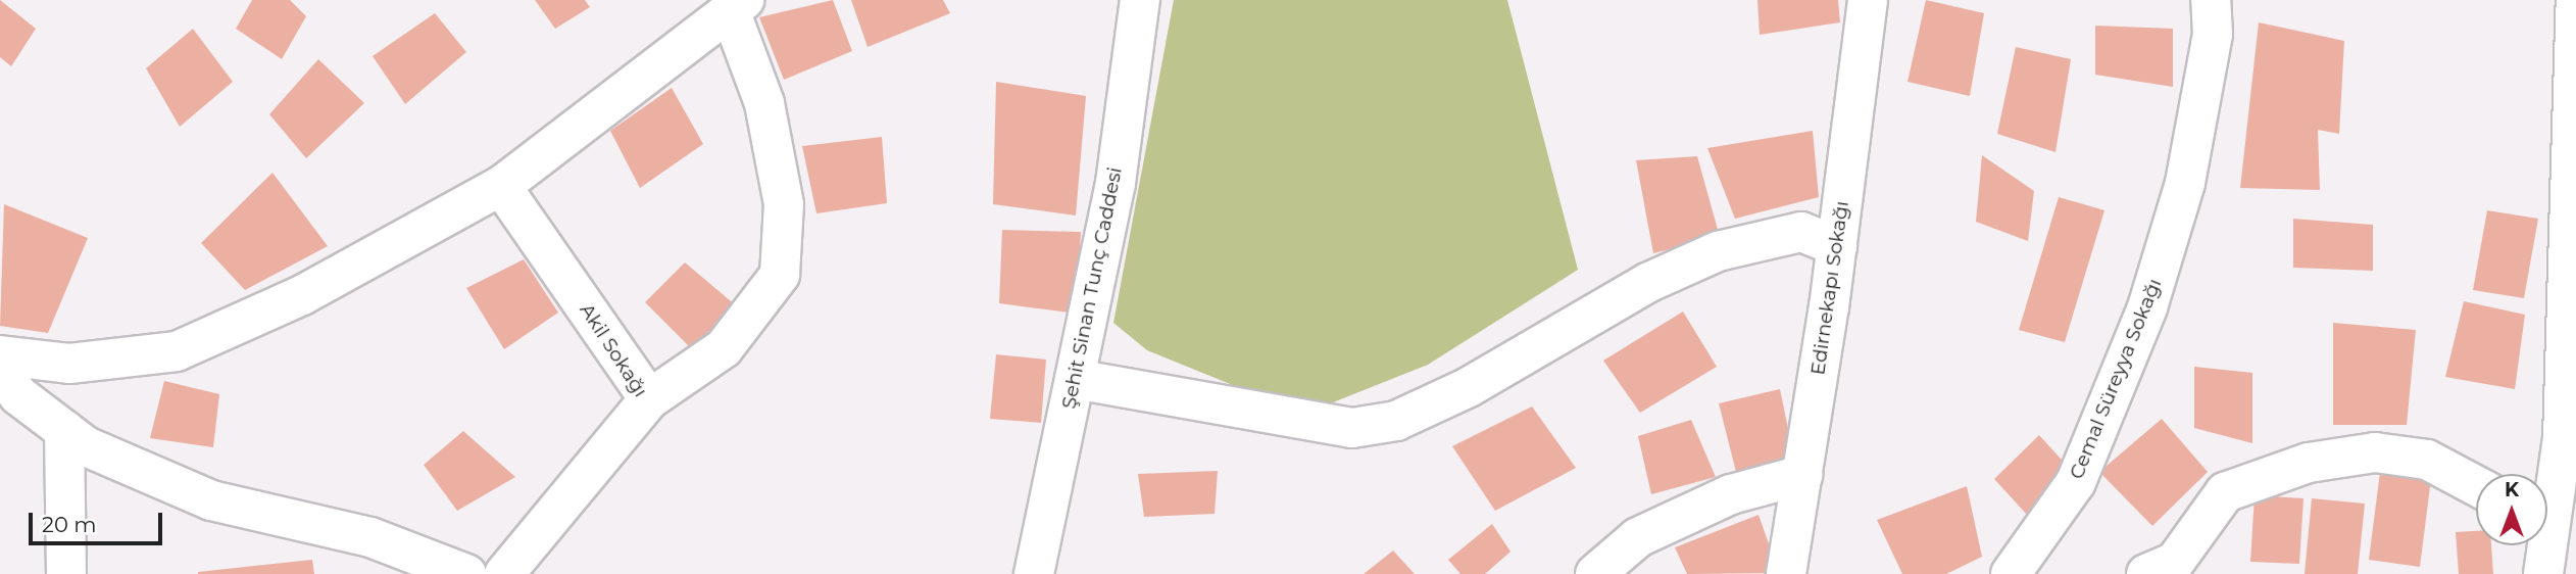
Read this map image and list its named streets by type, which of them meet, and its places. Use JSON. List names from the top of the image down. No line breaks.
{"streets":{"street":["Şehit Sinan Tunç Caddesi","Edirnekapı Sokağı","Akil Sokağı","Cemal Süreyya Sokağı"]},"scale_bar":"20 m","north":"top"}
